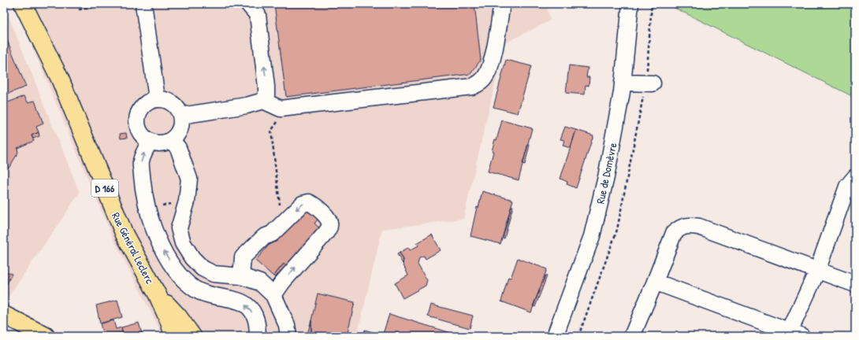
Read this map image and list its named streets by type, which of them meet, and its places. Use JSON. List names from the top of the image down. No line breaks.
{"streets":{"main road":["D 166","Rue Général Leclerc"],"street":["Rue de Domèvre"]}}
